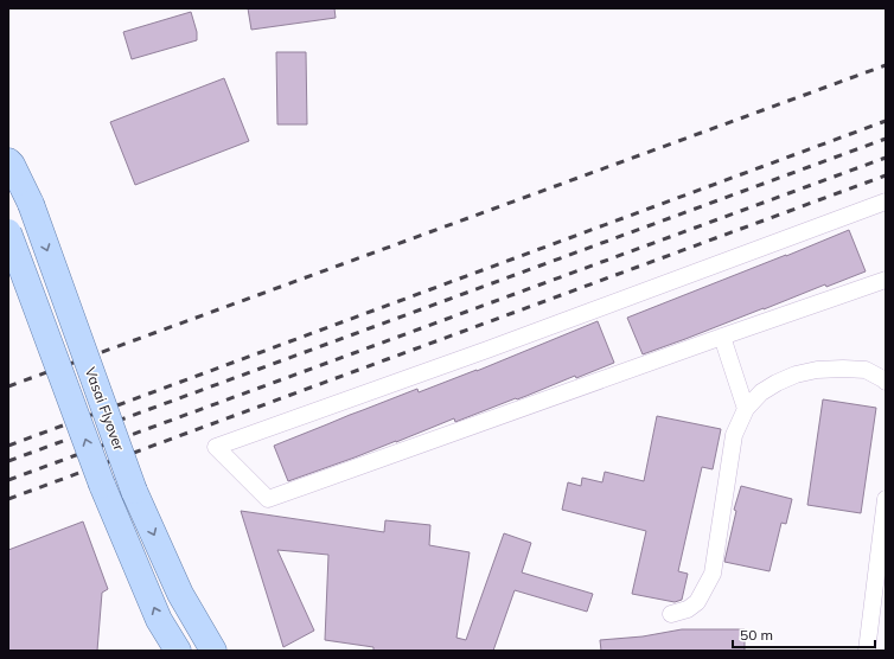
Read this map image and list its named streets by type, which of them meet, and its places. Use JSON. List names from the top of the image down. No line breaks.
{"streets":{"main road":["Vasai Flyover"]},"scale_bar":"50 m"}
